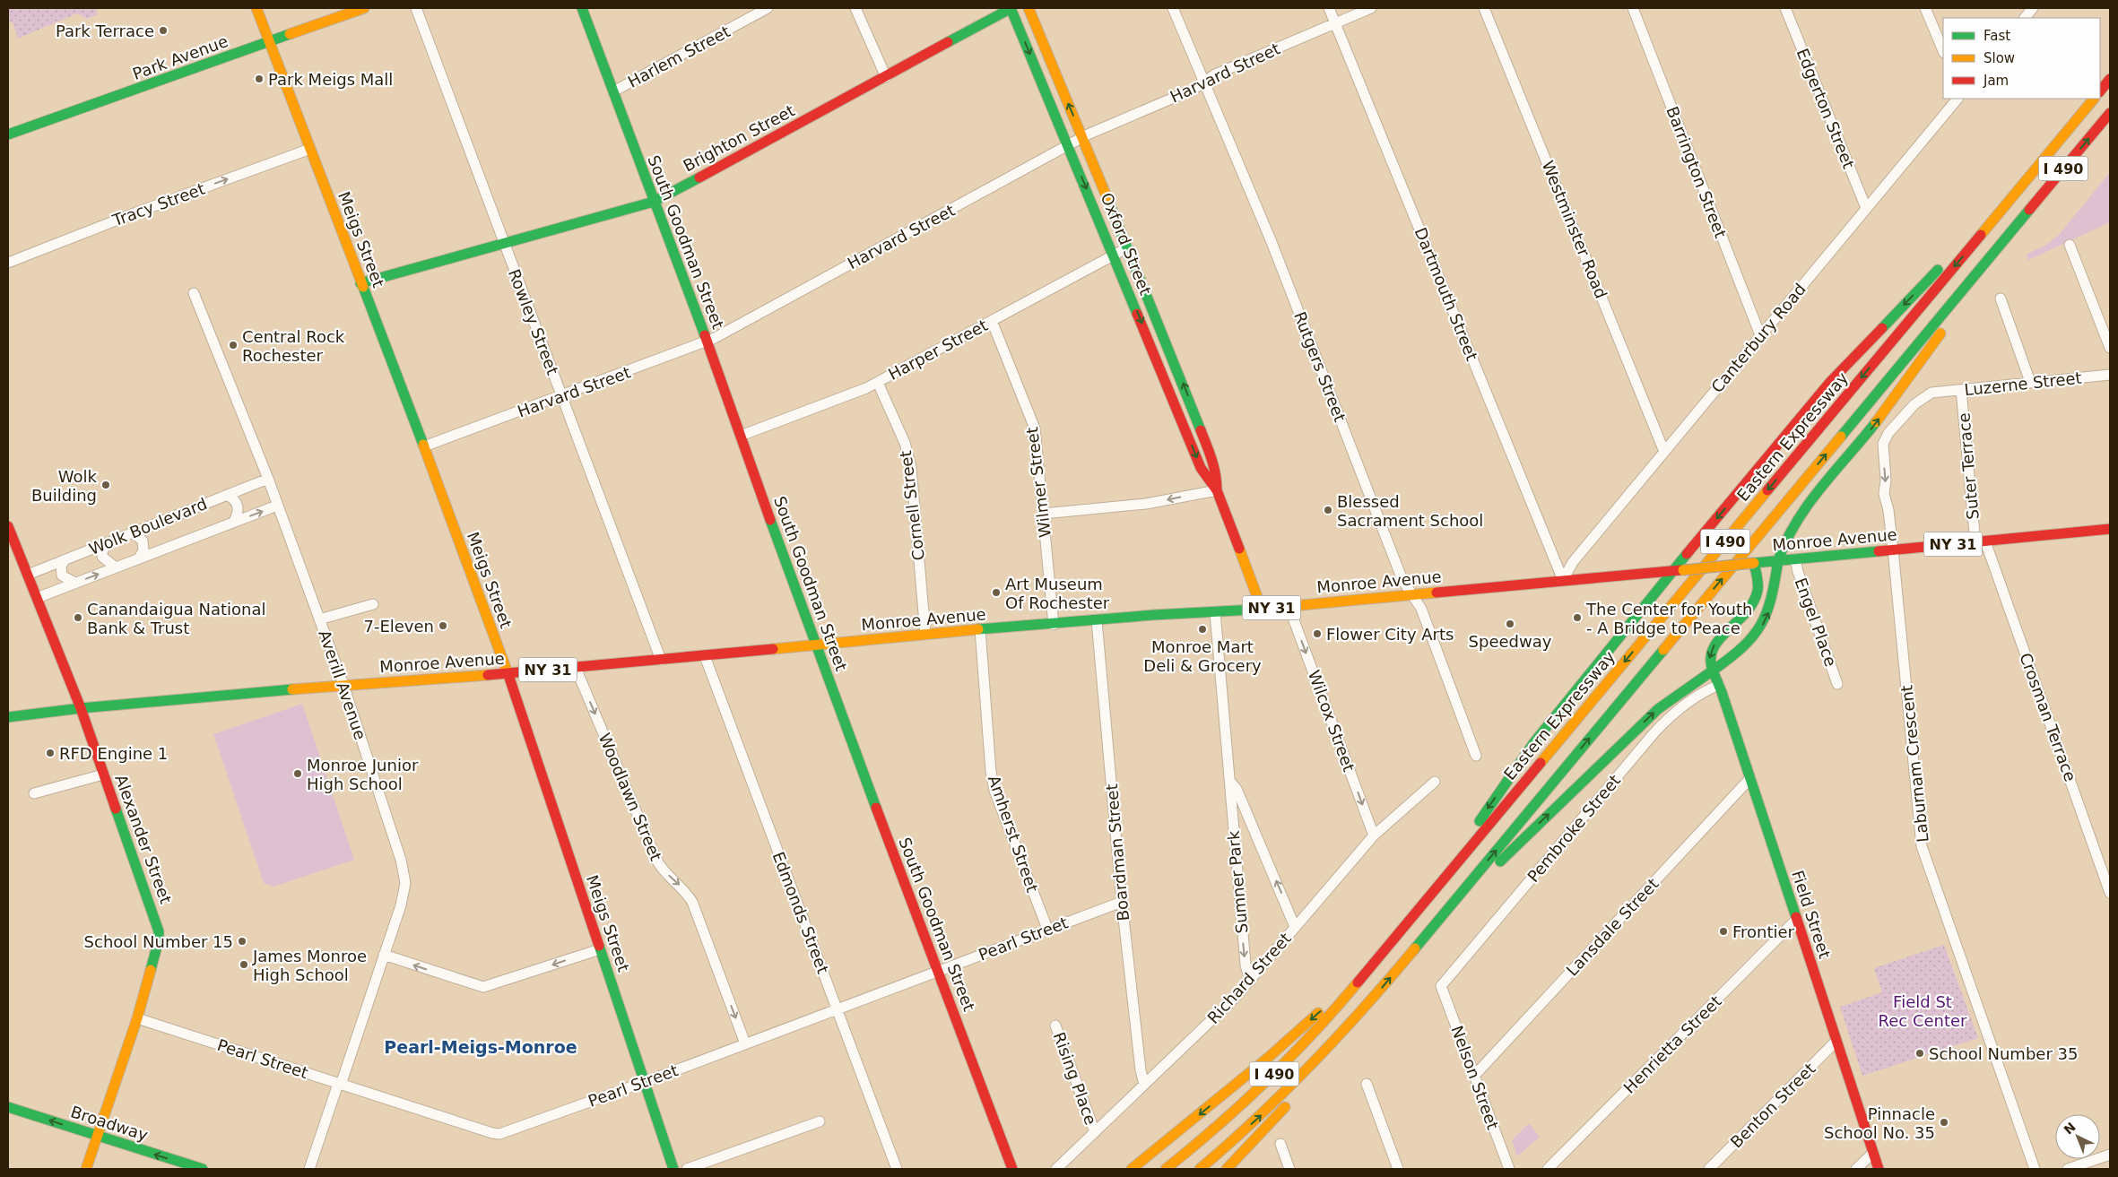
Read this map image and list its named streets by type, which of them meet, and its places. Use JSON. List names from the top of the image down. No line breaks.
{"streets":{"main road":["Park Avenue","Brighton Street","I 490","Meigs Street","South Goodman Street","Oxford Street","Eastern Expressway","Monroe Avenue","NY 31","Alexander Street","Field Street","Broadway"],"street":["Harlem Street","Harvard Street","Edgerton Street","Barrington Street","Tracy Street","Westminster Road","Dartmouth Street","Rowley Street","Canterbury Road","Harper Street","Rutgers Street","Luzerne Street","Suter Terrace","Wilmer Street","Cornell Street","Wolk Boulevard","Engel Place","Averill Avenue","Crosman Terrace","Wilcox Street","Laburnam Crescent","Woodlawn Street","Pembroke Street","Amherst Street","Boardman Street","Sumner Park","Edmonds Street","Lansdale Street","Pearl Street","Richard Street","Henrietta Street","Nelson Street","Rising Place","Benton Street"]},"crossings":[["Harlem Street","South Goodman Street"],["Park Avenue","Meigs Street"],["Harvard Street","Meigs Street"],["Harvard Street","South Goodman Street"],["Harvard Street","Oxford Street"],["Harvard Street","Dartmouth Street"],["Harvard Street","Rowley Street"],["Harvard Street","Rutgers Street"],["Edgerton Street","Canterbury Road"],["Brighton Street","Meigs Street"],["Brighton Street","South Goodman Street"],["Brighton Street","Oxford Street"],["Brighton Street","Rowley Street"],["Barrington Street","Canterbury Road"],["Tracy Street","Meigs Street"],["Westminster Road","Canterbury Road"],["Meigs Street","Monroe Avenue"],["Meigs Street","Pearl Street"],["South Goodman Street","Harper Street"],["South Goodman Street","Monroe Avenue"],["South Goodman Street","Pearl Street"],["Oxford Street","Harper Street"],["Oxford Street","Monroe Avenue"],["Dartmouth Street","Canterbury Road"],["Dartmouth Street","Monroe Avenue"],["Rowley Street","Monroe Avenue"],["Canterbury Road","Monroe Avenue"],["Harper Street","Wilmer Street"],["Harper Street","Cornell Street"],["Rutgers Street","Monroe Avenue"],["Luzerne Street","Suter Terrace"],["Luzerne Street","Laburnam Crescent"],["Suter Terrace","Monroe Avenue"],["Suter Terrace","Crosman Terrace"],["Wilmer Street","Monroe Avenue"],["Cornell Street","Monroe Avenue"],["Wolk Boulevard","Averill Avenue"],["Wolk Boulevard","Alexander Street"],["Monroe Avenue","Engel Place"],["Monroe Avenue","Averill Avenue"],["Monroe Avenue","Crosman Terrace"],["Monroe Avenue","Wilcox Street"],["Monroe Avenue","Laburnam Crescent"],["Monroe Avenue","Woodlawn Street"],["Monroe Avenue","Amherst Street"],["Monroe Avenue","Alexander Street"],["Monroe Avenue","Boardman Street"],["Monroe Avenue","Sumner Park"],["Monroe Avenue","Edmonds Street"],["Monroe Avenue","Field Street"],["Averill Avenue","Pearl Street"],["Wilcox Street","Richard Street"],["Woodlawn Street","Pearl Street"],["Pembroke Street","Field Street"],["Pembroke Street","Nelson Street"],["Amherst Street","Pearl Street"],["Alexander Street","Pearl Street"],["Alexander Street","Broadway"],["Boardman Street","Pearl Street"],["Boardman Street","Richard Street"],["Sumner Park","Richard Street"],["Edmonds Street","Pearl Street"],["Field Street","Lansdale Street"],["Field Street","Henrietta Street"],["Field Street","Benton Street"],["Lansdale Street","Nelson Street"],["Richard Street","Rising Place"]],"one_way":["Tracy Street","Wilcox Street","Woodlawn Street","Broadway"],"districts":["Pearl-Meigs-Monroe"],"parks":["Field St Rec Center"],"places":["Park Terrace","Park Meigs Mall","Central Rock Rochester","Wolk Building","Blessed Sacrament School","Art Museum Of Rochester","Canandaigua National Bank & Trust","The Center for Youth - A Bridge to Peace","Speedway","7-Eleven","Monroe Mart Deli & Grocery","Flower City Arts","RFD Engine 1","Monroe Junior High School","Frontier","School Number 15","James Monroe High School","School Number 35","Pinnacle School No. 35"],"legend":["Fast","Slow","Jam"],"north":"top left"}
